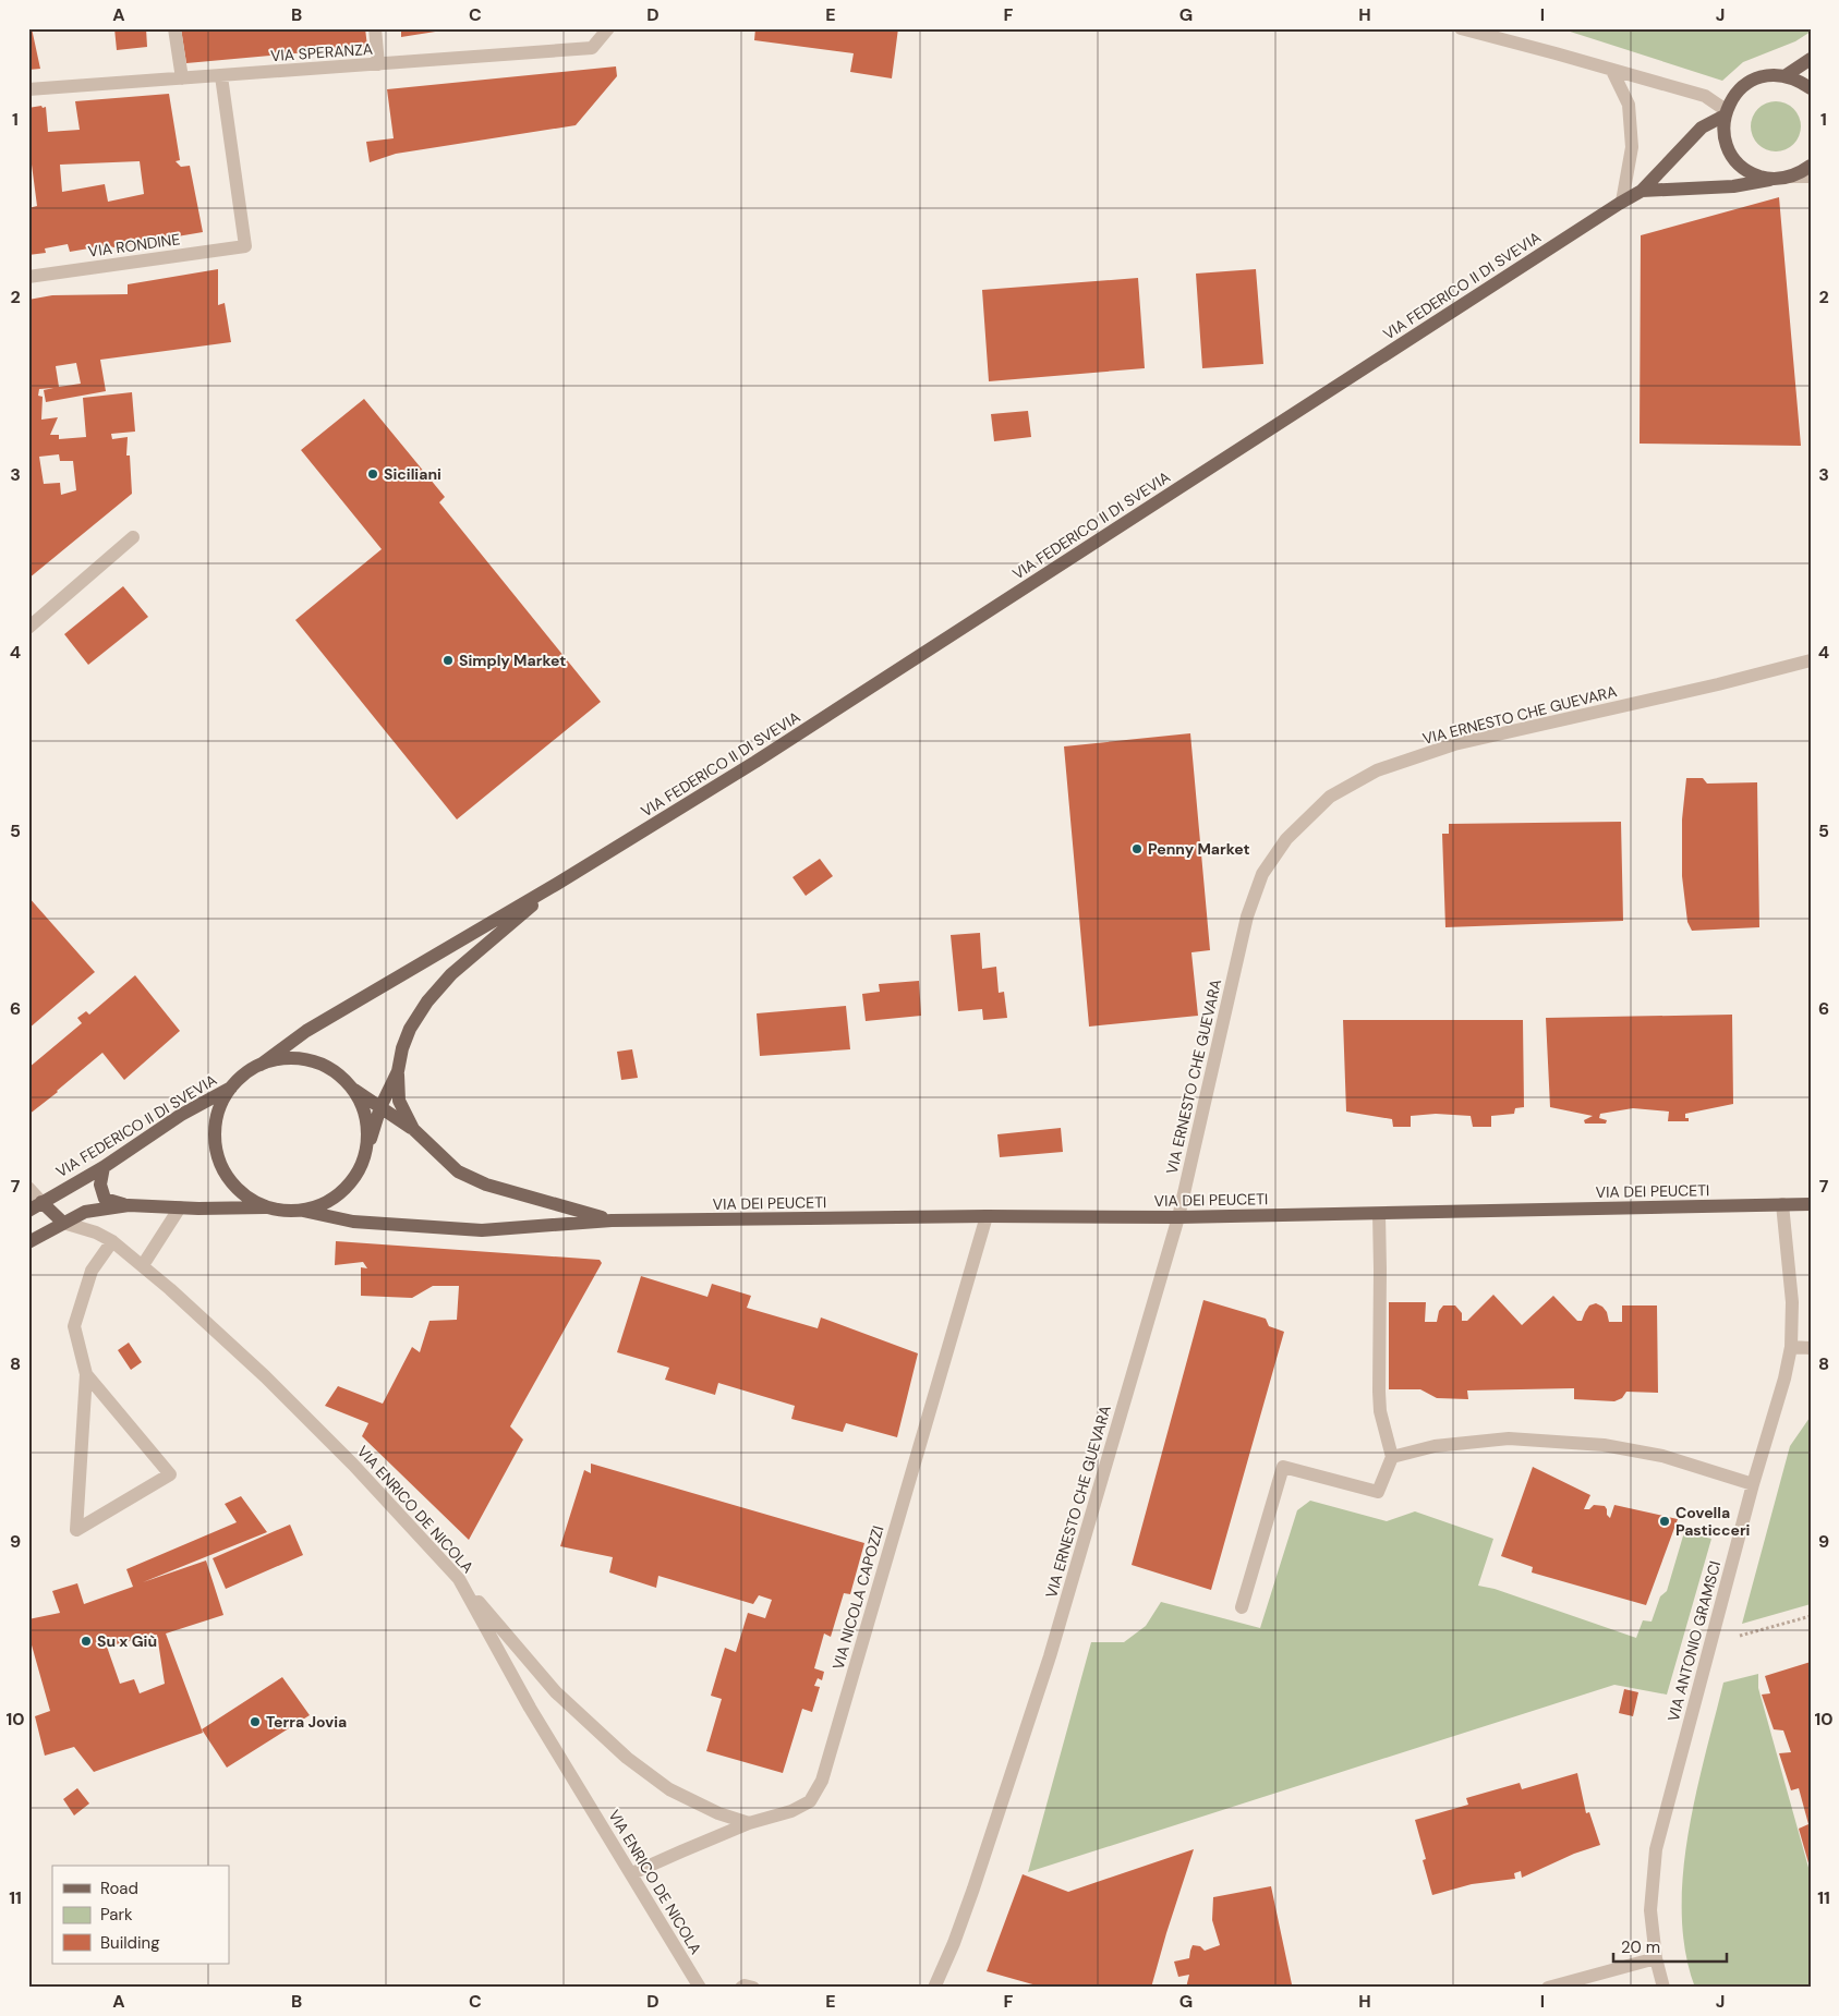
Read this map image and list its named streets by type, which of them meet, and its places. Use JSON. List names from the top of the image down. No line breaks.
{"streets":{"main road":["VIA FEDERICO II DI SVEVIA","VIA DEI PEUCETI"],"street":["VIA SPERANZA","VIA RONDINE","VIA ERNESTO CHE GUEVARA","VIA ENRICO DE NICOLA","VIA NICOLA CAPOZZI","VIA ANTONIO GRAMSCI"]},"crossings":[["VIA SPERANZA","VIA RONDINE"],["VIA ERNESTO CHE GUEVARA","VIA DEI PEUCETI"],["VIA DEI PEUCETI","VIA NICOLA CAPOZZI"],["VIA DEI PEUCETI","VIA ANTONIO GRAMSCI"],["VIA ENRICO DE NICOLA","VIA NICOLA CAPOZZI"]],"places":["Siciliani","Simply Market","Penny Market","Covella Pasticceri","Su x Giù","Terra Jovia"],"legend":["Road","Park","Building"],"scale_bar":"20 m","grid":{"columns":["A","B","C","D","E","F","G","H","I","J"],"rows":["1","2","3","4","5","6","7","8","9","10","11"]}}
